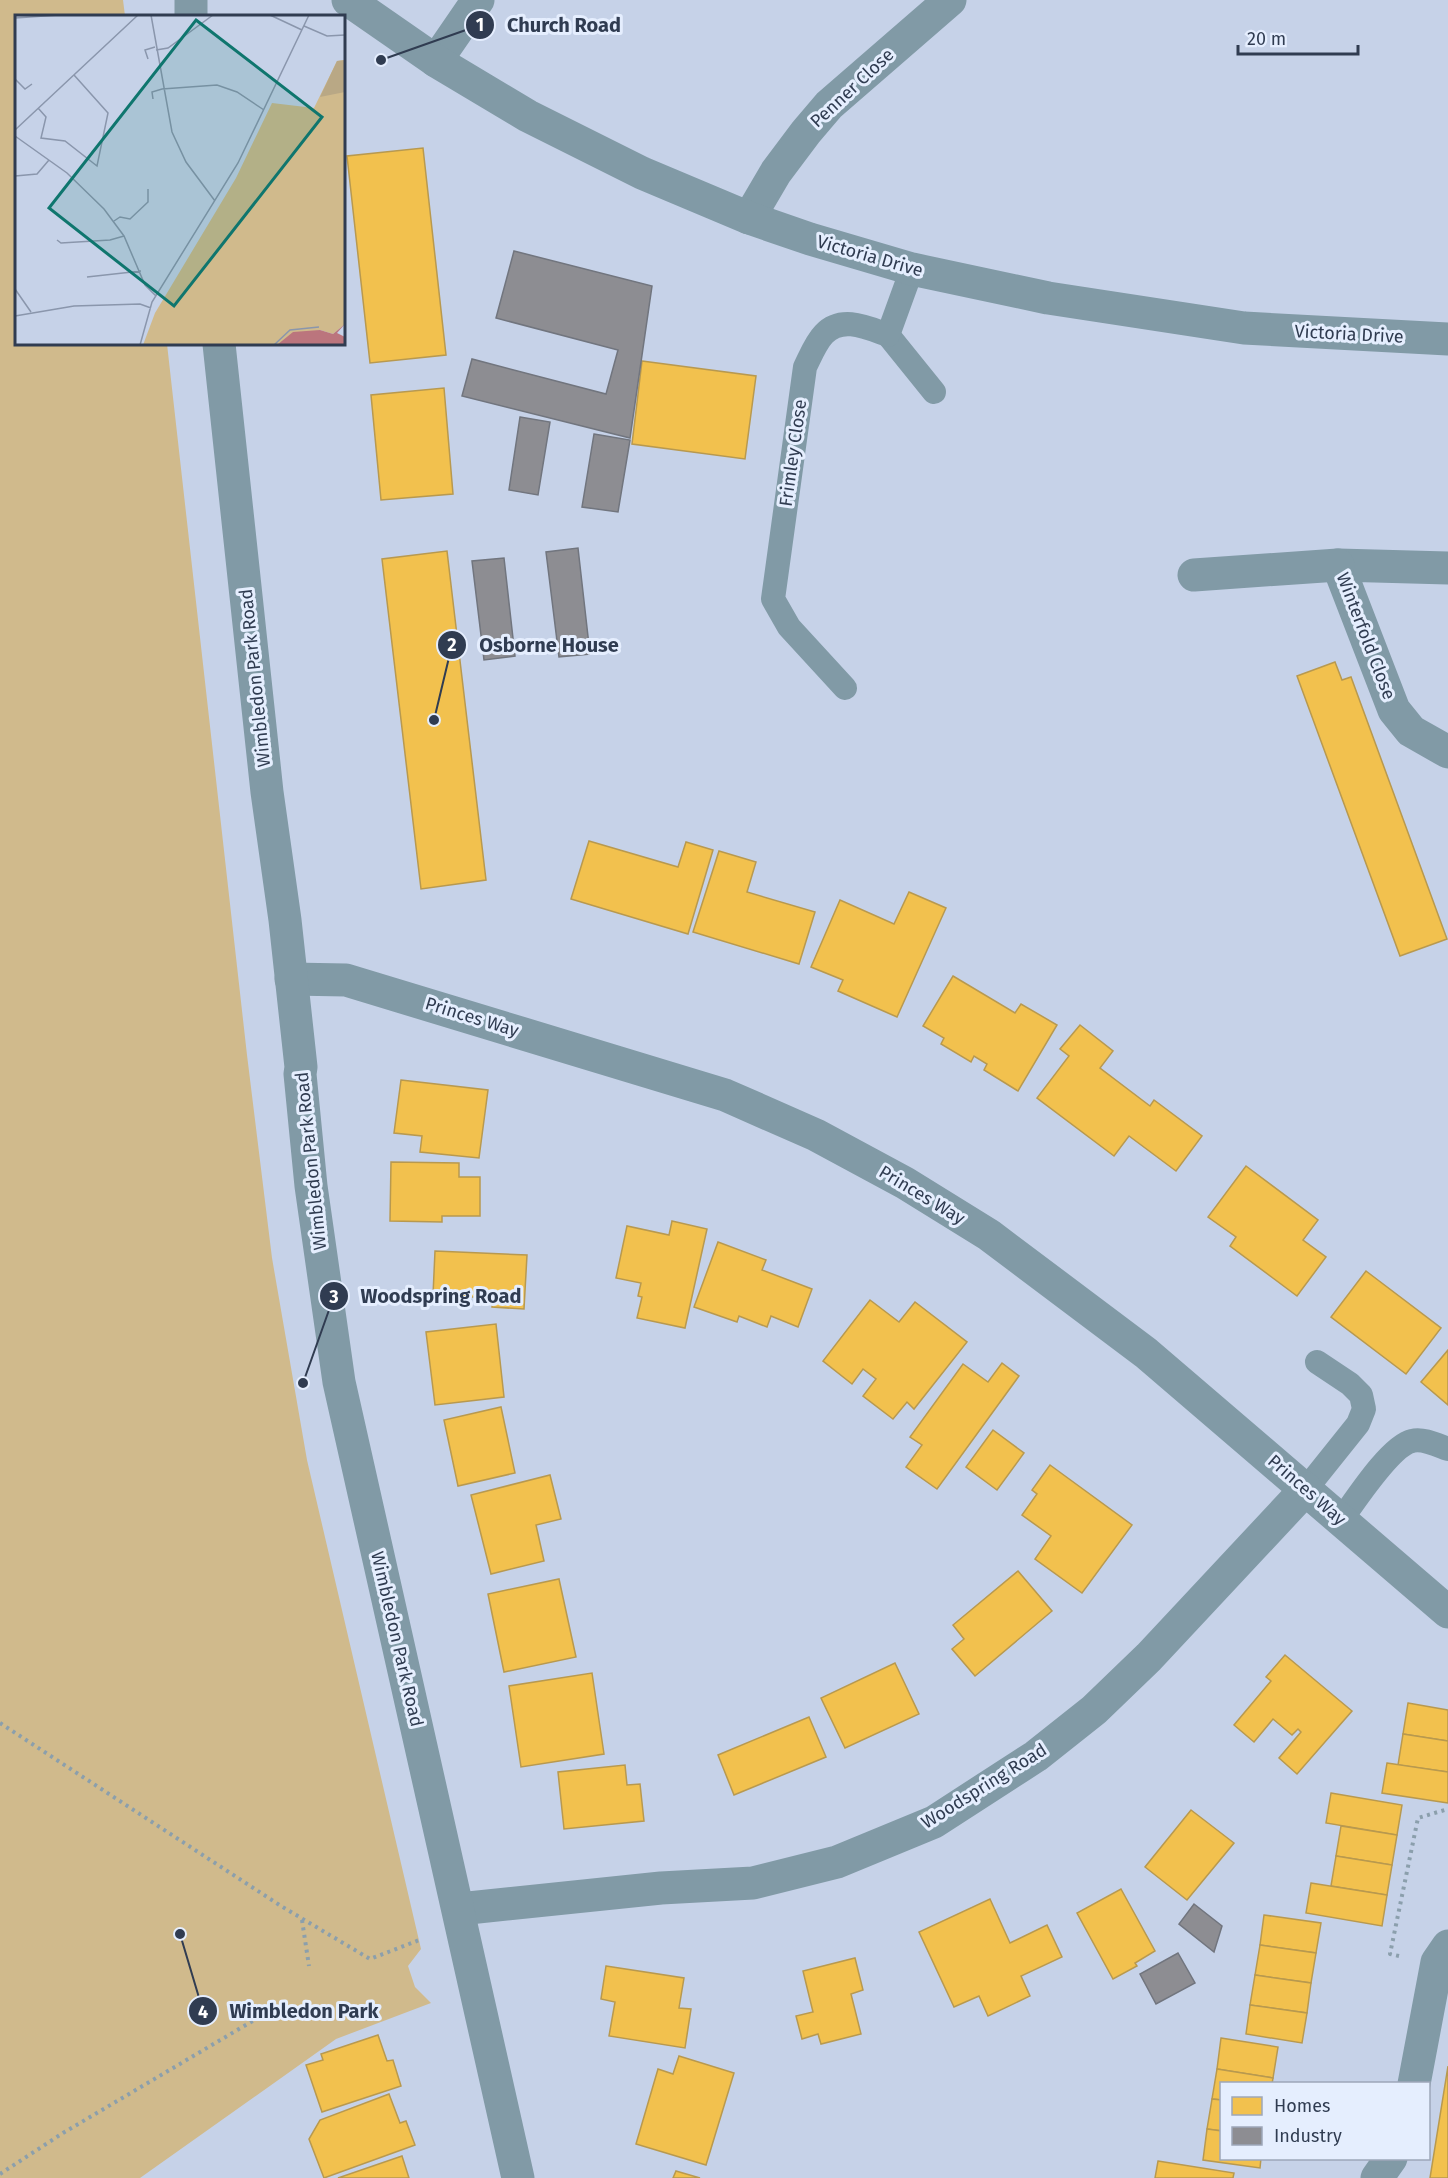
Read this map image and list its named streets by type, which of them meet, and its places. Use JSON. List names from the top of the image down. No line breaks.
{"streets":{"street":["Penner Close","Victoria Drive","Winterfold Close","Wimbledon Park Road","Princes Way","Woodspring Road"],"lane":["Frimley Close"]},"crossings":[["Penner Close","Victoria Drive"],["Wimbledon Park Road","Princes Way"],["Wimbledon Park Road","Woodspring Road"],["Princes Way","Woodspring Road"]],"places":["Church Road","Osborne House","Woodspring Road","Wimbledon Park"],"legend":["Homes","Industry"],"scale_bar":"20 m"}
